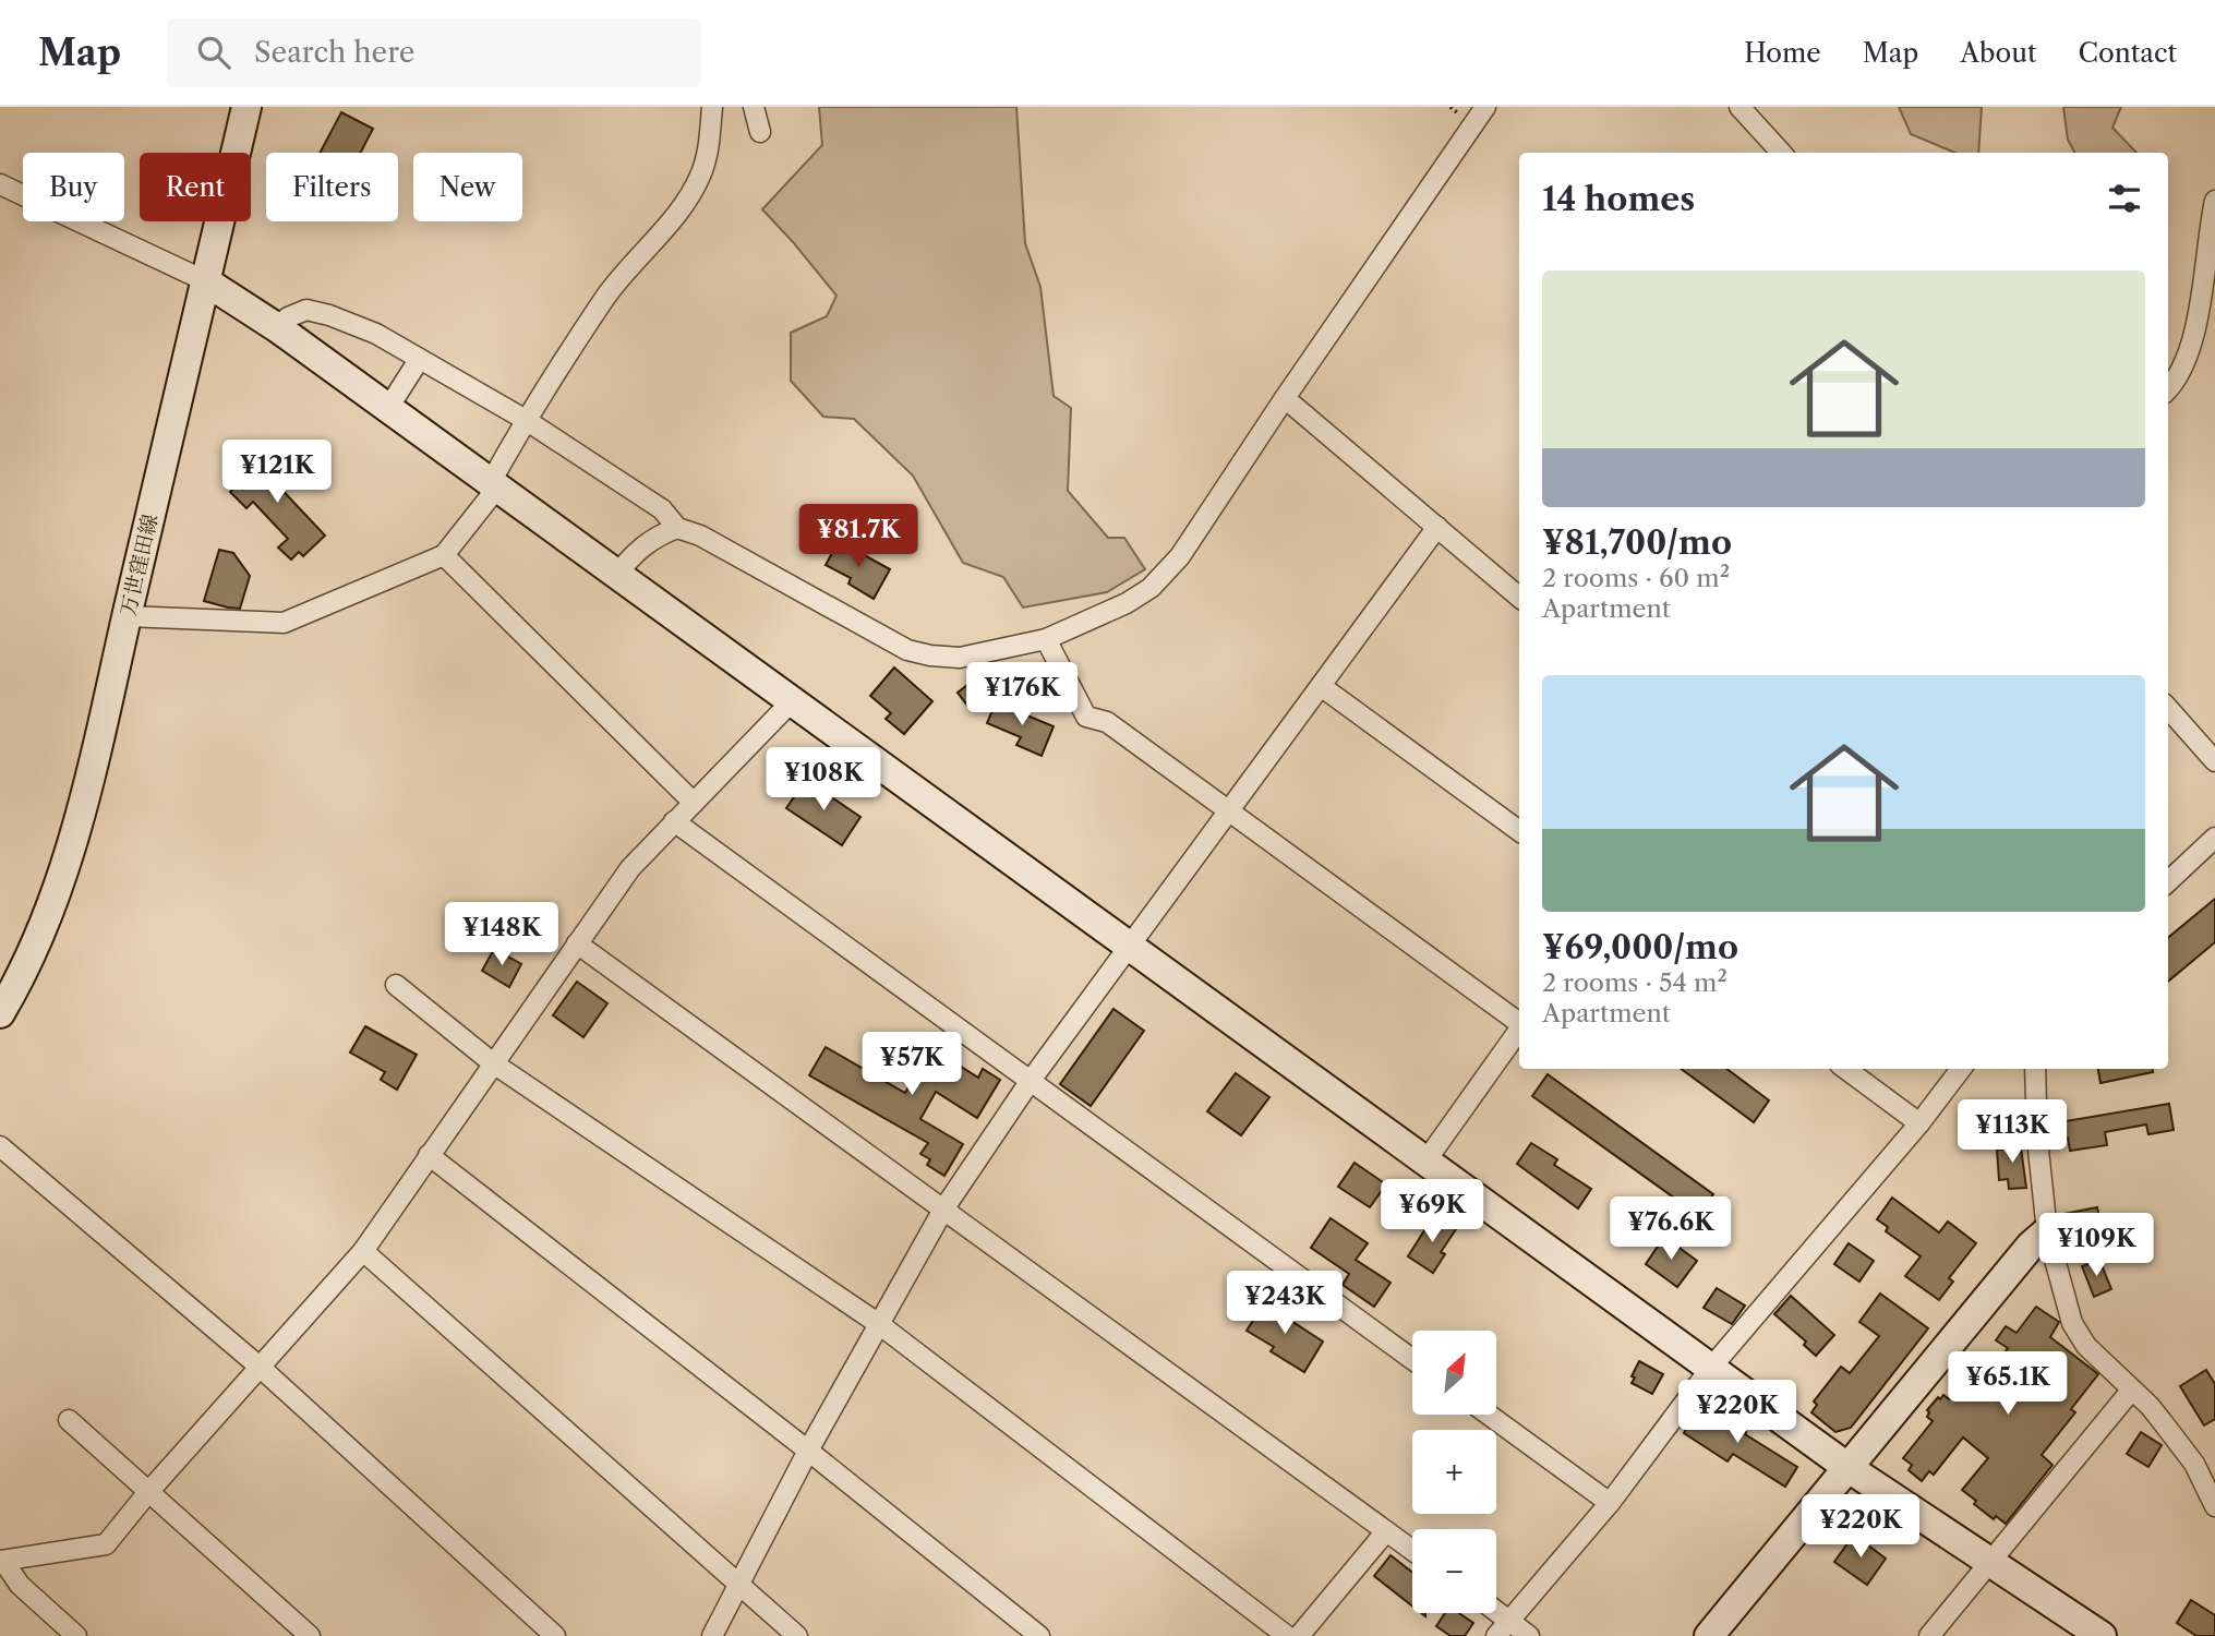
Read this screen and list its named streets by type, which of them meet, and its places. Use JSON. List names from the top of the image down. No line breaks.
{"streets":{"street":["万世窪田線"]},"north":"top right","page":{"header":"Map","search":"Search here","nav":["Home","Map","About","Contact"],"chip":["Buy","Rent","Filters","New"],"heading":"14 homes","list":[{"name":"¥81,700/mo","note":"2 rooms · 60 m² · Apartment"},{"name":"¥69,000/mo","note":"2 rooms · 54 m² · Apartment"}],"price":["¥121K","¥81.7K","¥176K","¥108K","¥148K","¥57K","¥113K","¥69K","¥76.6K","¥109K","¥243K","¥65.1K","¥220K","¥220K"],"map_buttons":["+","−"]}}
